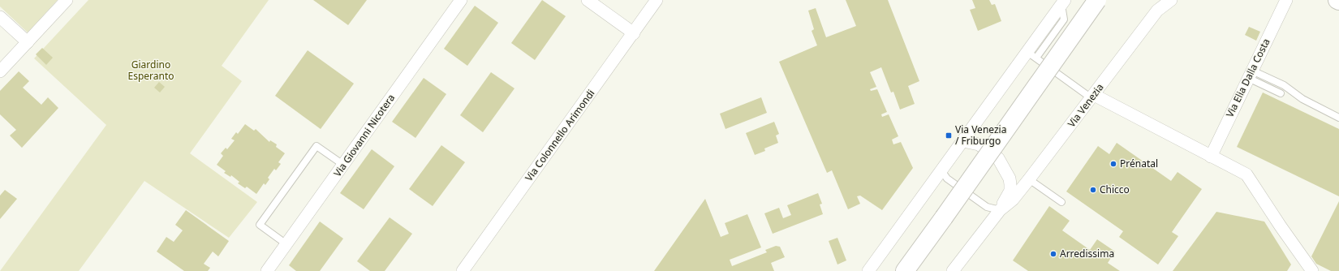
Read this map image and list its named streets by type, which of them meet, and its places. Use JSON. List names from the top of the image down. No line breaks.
{"streets":{"street":["Via Elia Dalla Costa","Via Venezia","Via Giovanni Nicotera","Via Colonnello Arimondi"]},"parks":["Giardino Esperanto"],"places":{"transit":["Via Venezia / Friburgo"],"other":["Prénatal","Chicco","Arredissima"]}}
